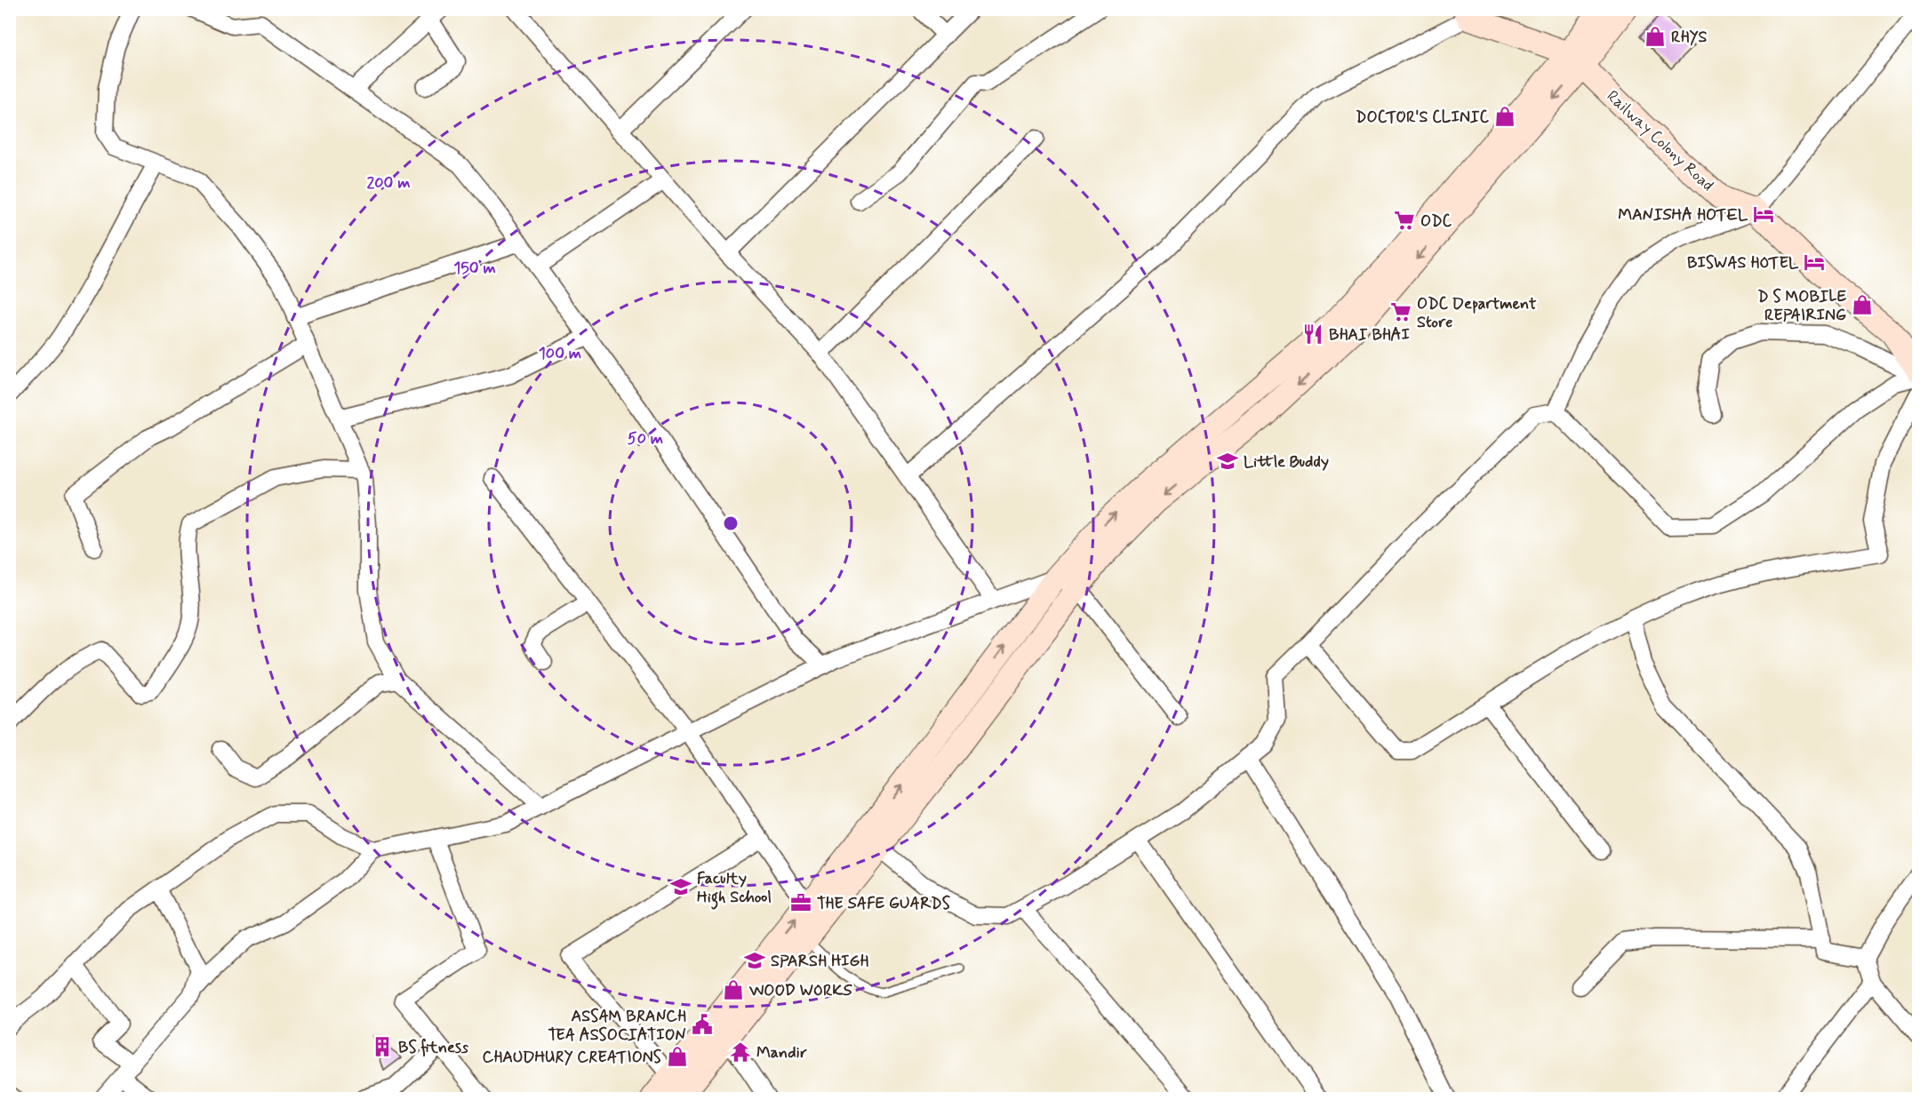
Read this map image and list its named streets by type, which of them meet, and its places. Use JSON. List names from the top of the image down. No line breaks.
{"streets":{"main road":["Railway Colony Road"]},"places":{"shop":["RHYS","DOCTOR'S CLINIC","D S MOBILE REPAIRING","WOOD WORKS","CHAUDHURY CREATIONS"],"hotel":["MANISHA HOTEL","BISWAS HOTEL"],"supermarket":["ODC","ODC Department Store"],"restaurant":["BHAI BHAI"],"school or university":["Little Buddy","Faculty High School","SPARSH HIGH"],"office":["THE SAFE GUARDS"],"public building":["ASSAM BRANCH TEA ASSOCIATION"],"building":["BS fitness"],"temple":["Mandir"]},"rings":["200 m","150 m","100 m","50 m"]}
